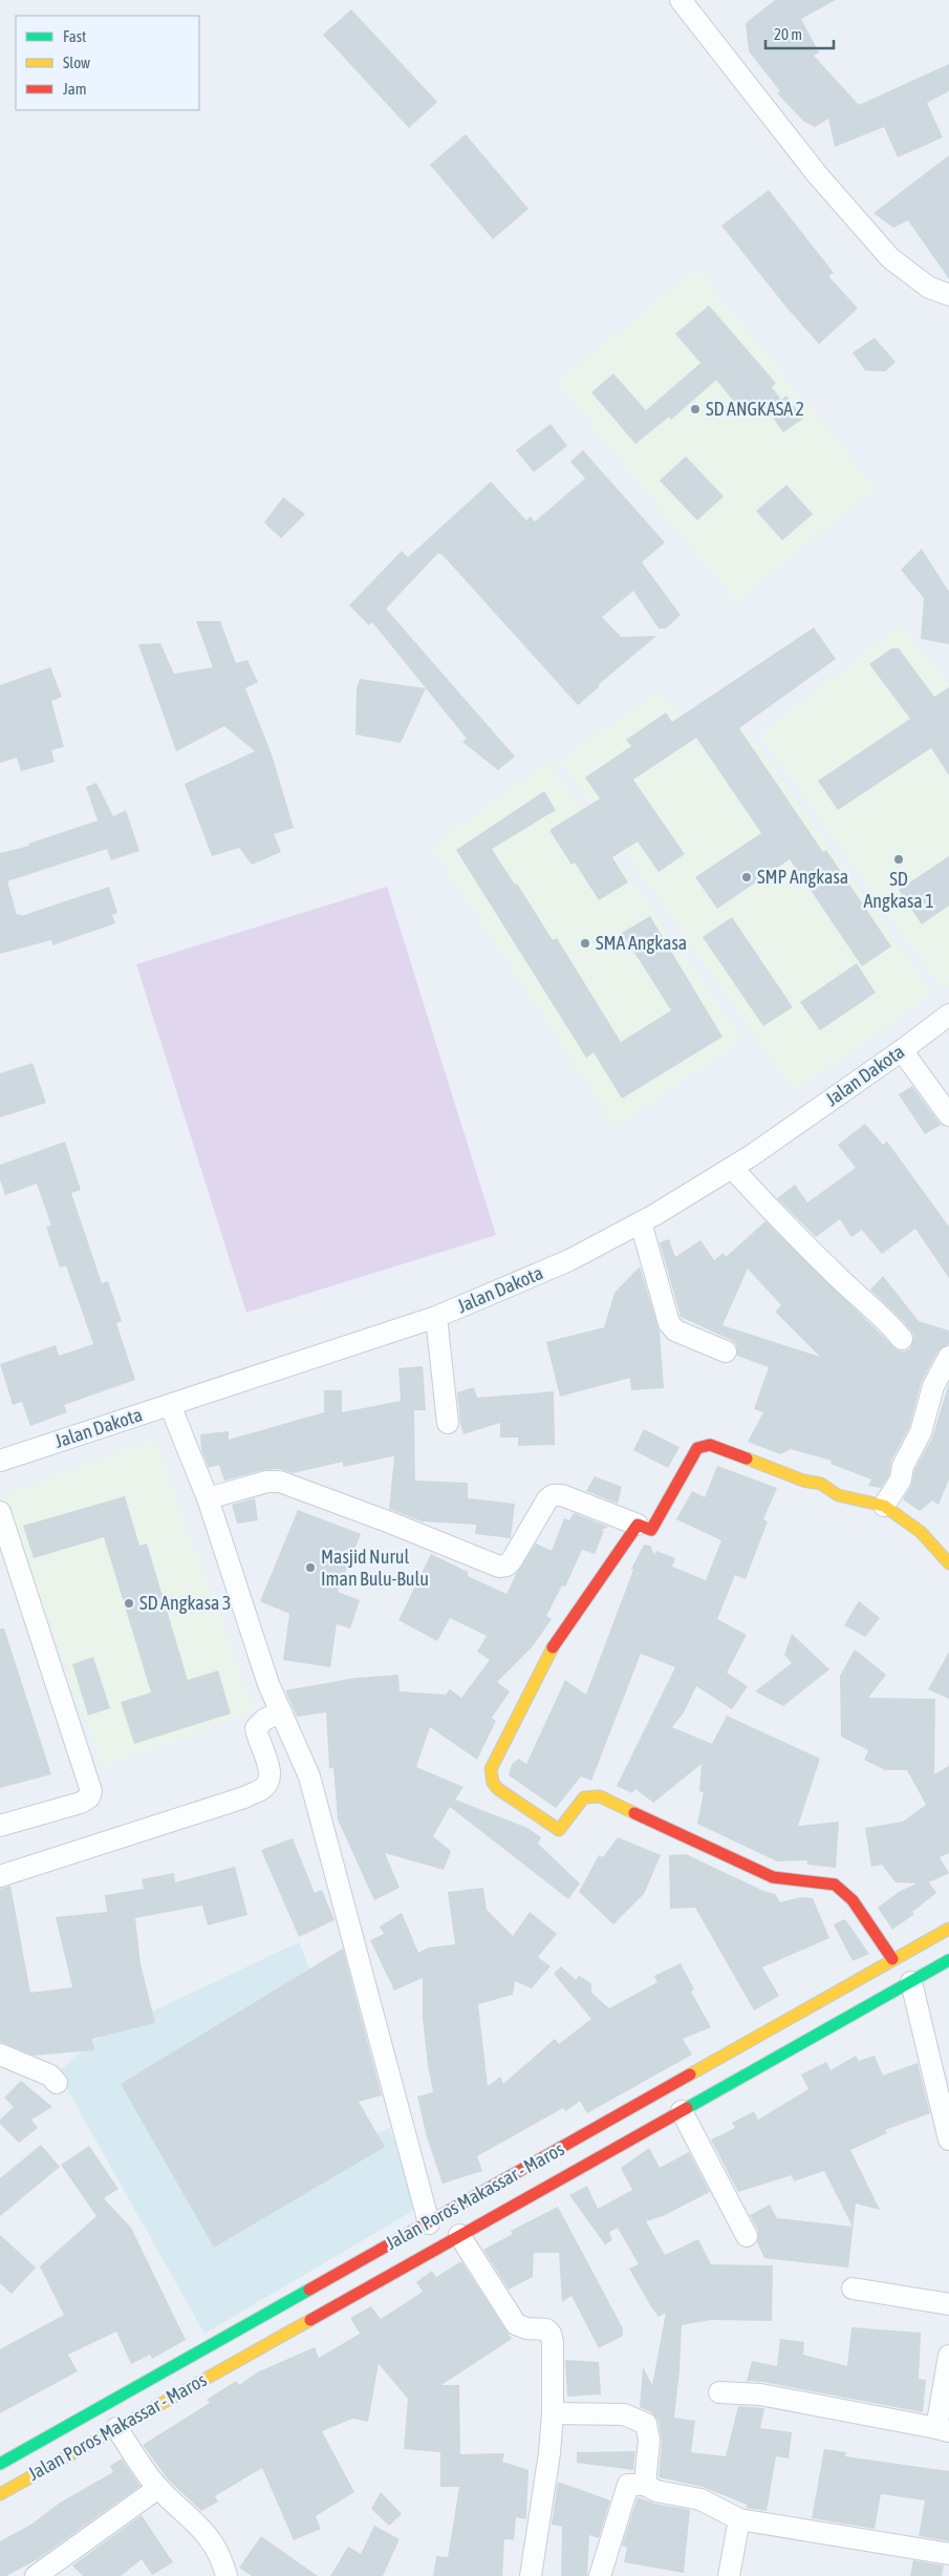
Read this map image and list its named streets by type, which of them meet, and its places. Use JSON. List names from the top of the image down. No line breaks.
{"streets":{"main road":["Jalan Poros Makassar - Maros"],"street":["Jalan Dakota"]},"places":["SD ANGKASA 2","SD Angkasa 1","SMP Angkasa","SMA Angkasa","Masjid Nurul Iman Bulu-Bulu","SD Angkasa 3"],"legend":["Fast","Slow","Jam"],"scale_bar":"20 m"}
